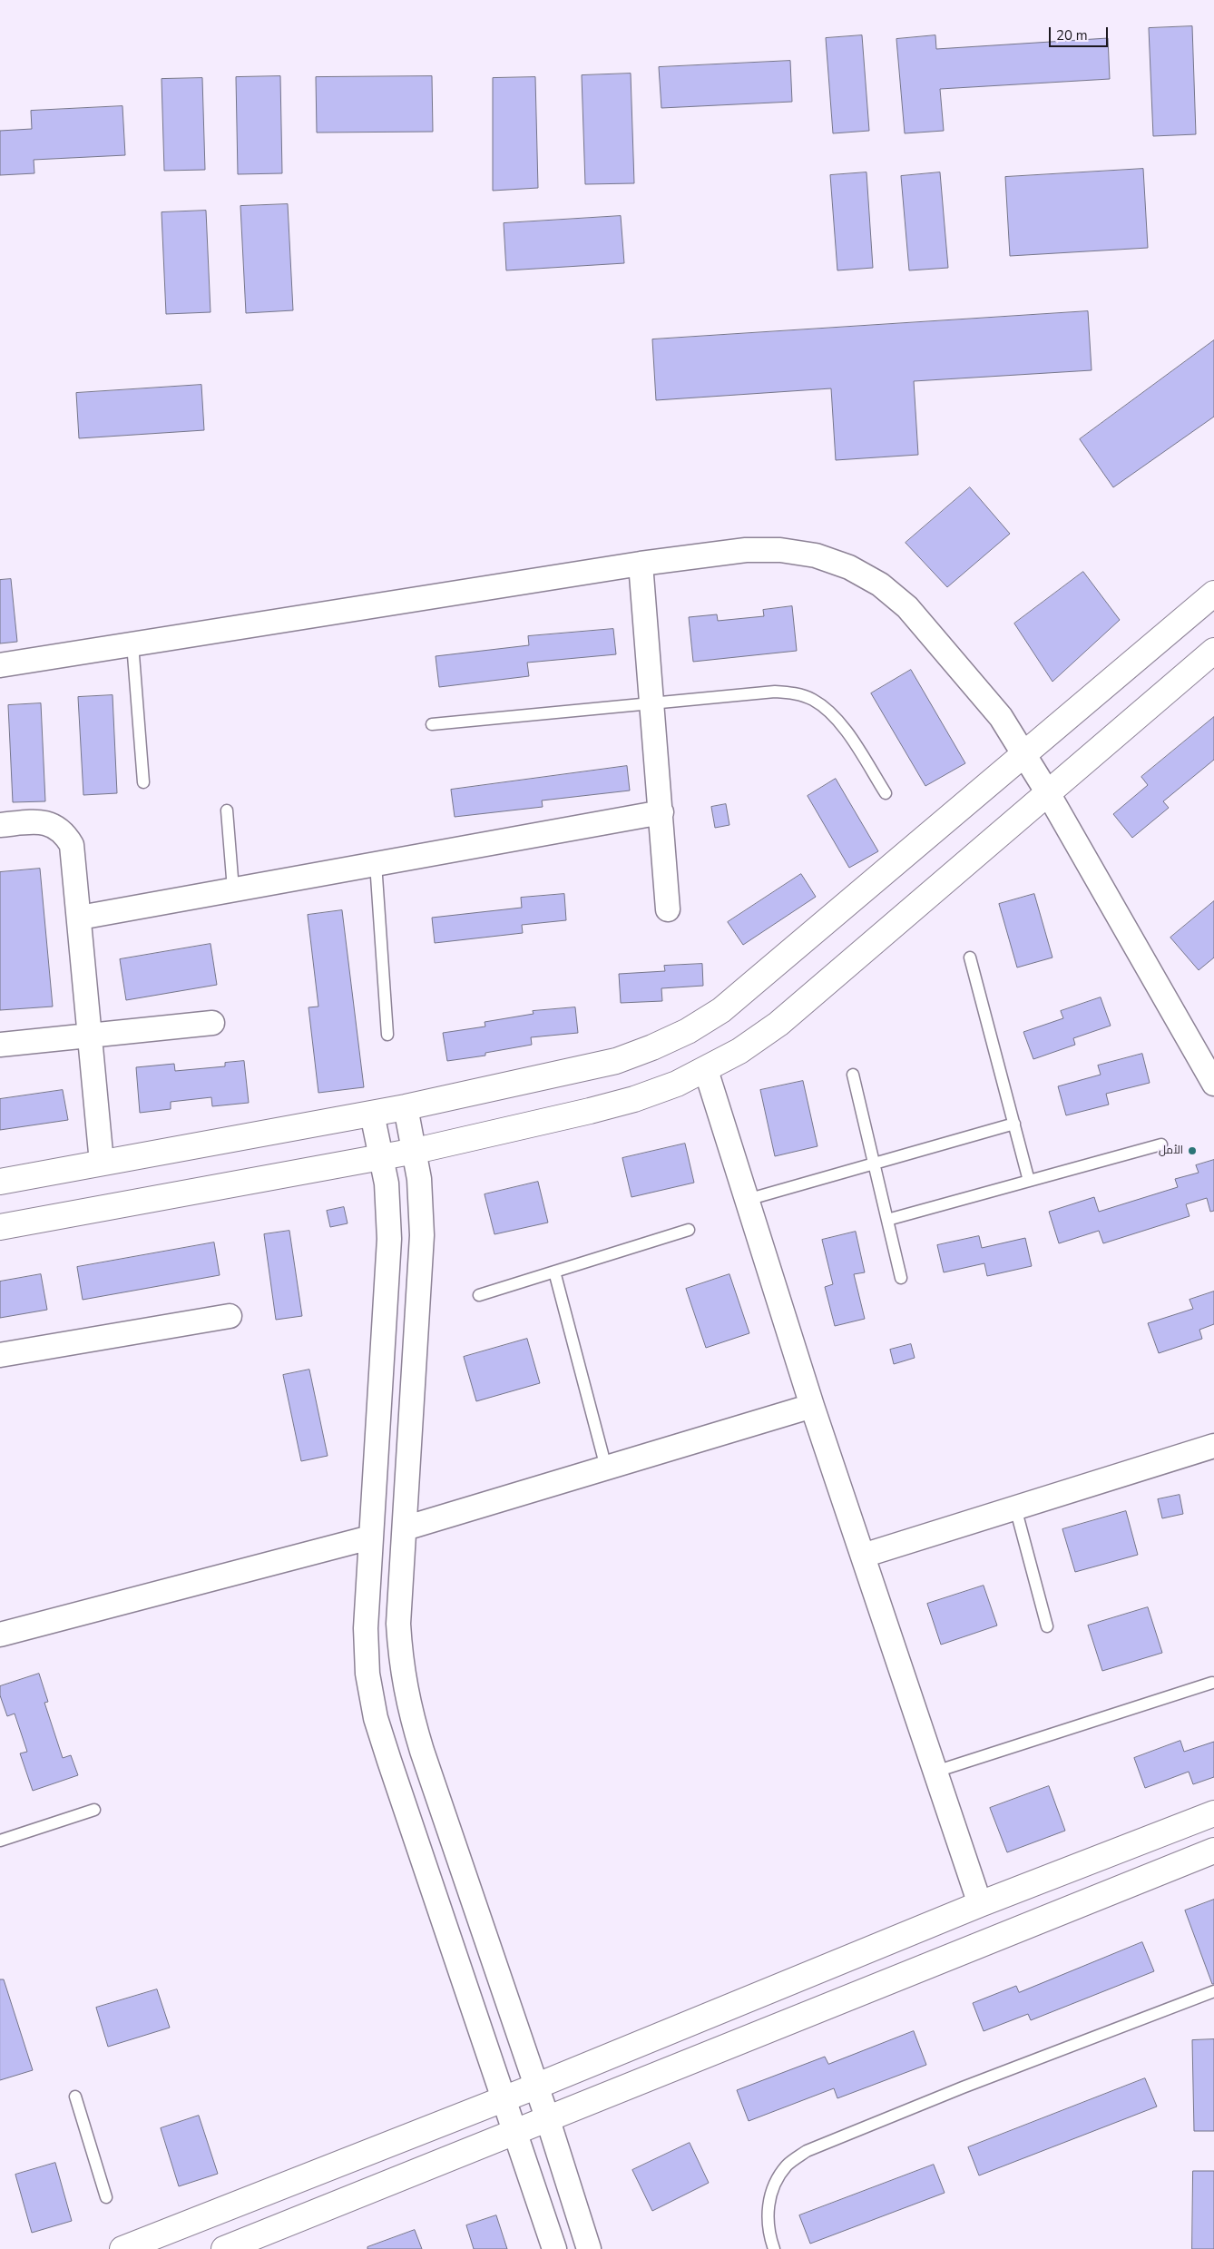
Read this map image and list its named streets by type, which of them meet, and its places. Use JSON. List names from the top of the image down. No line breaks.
{"places":["الأمل"],"scale_bar":"20 m"}
